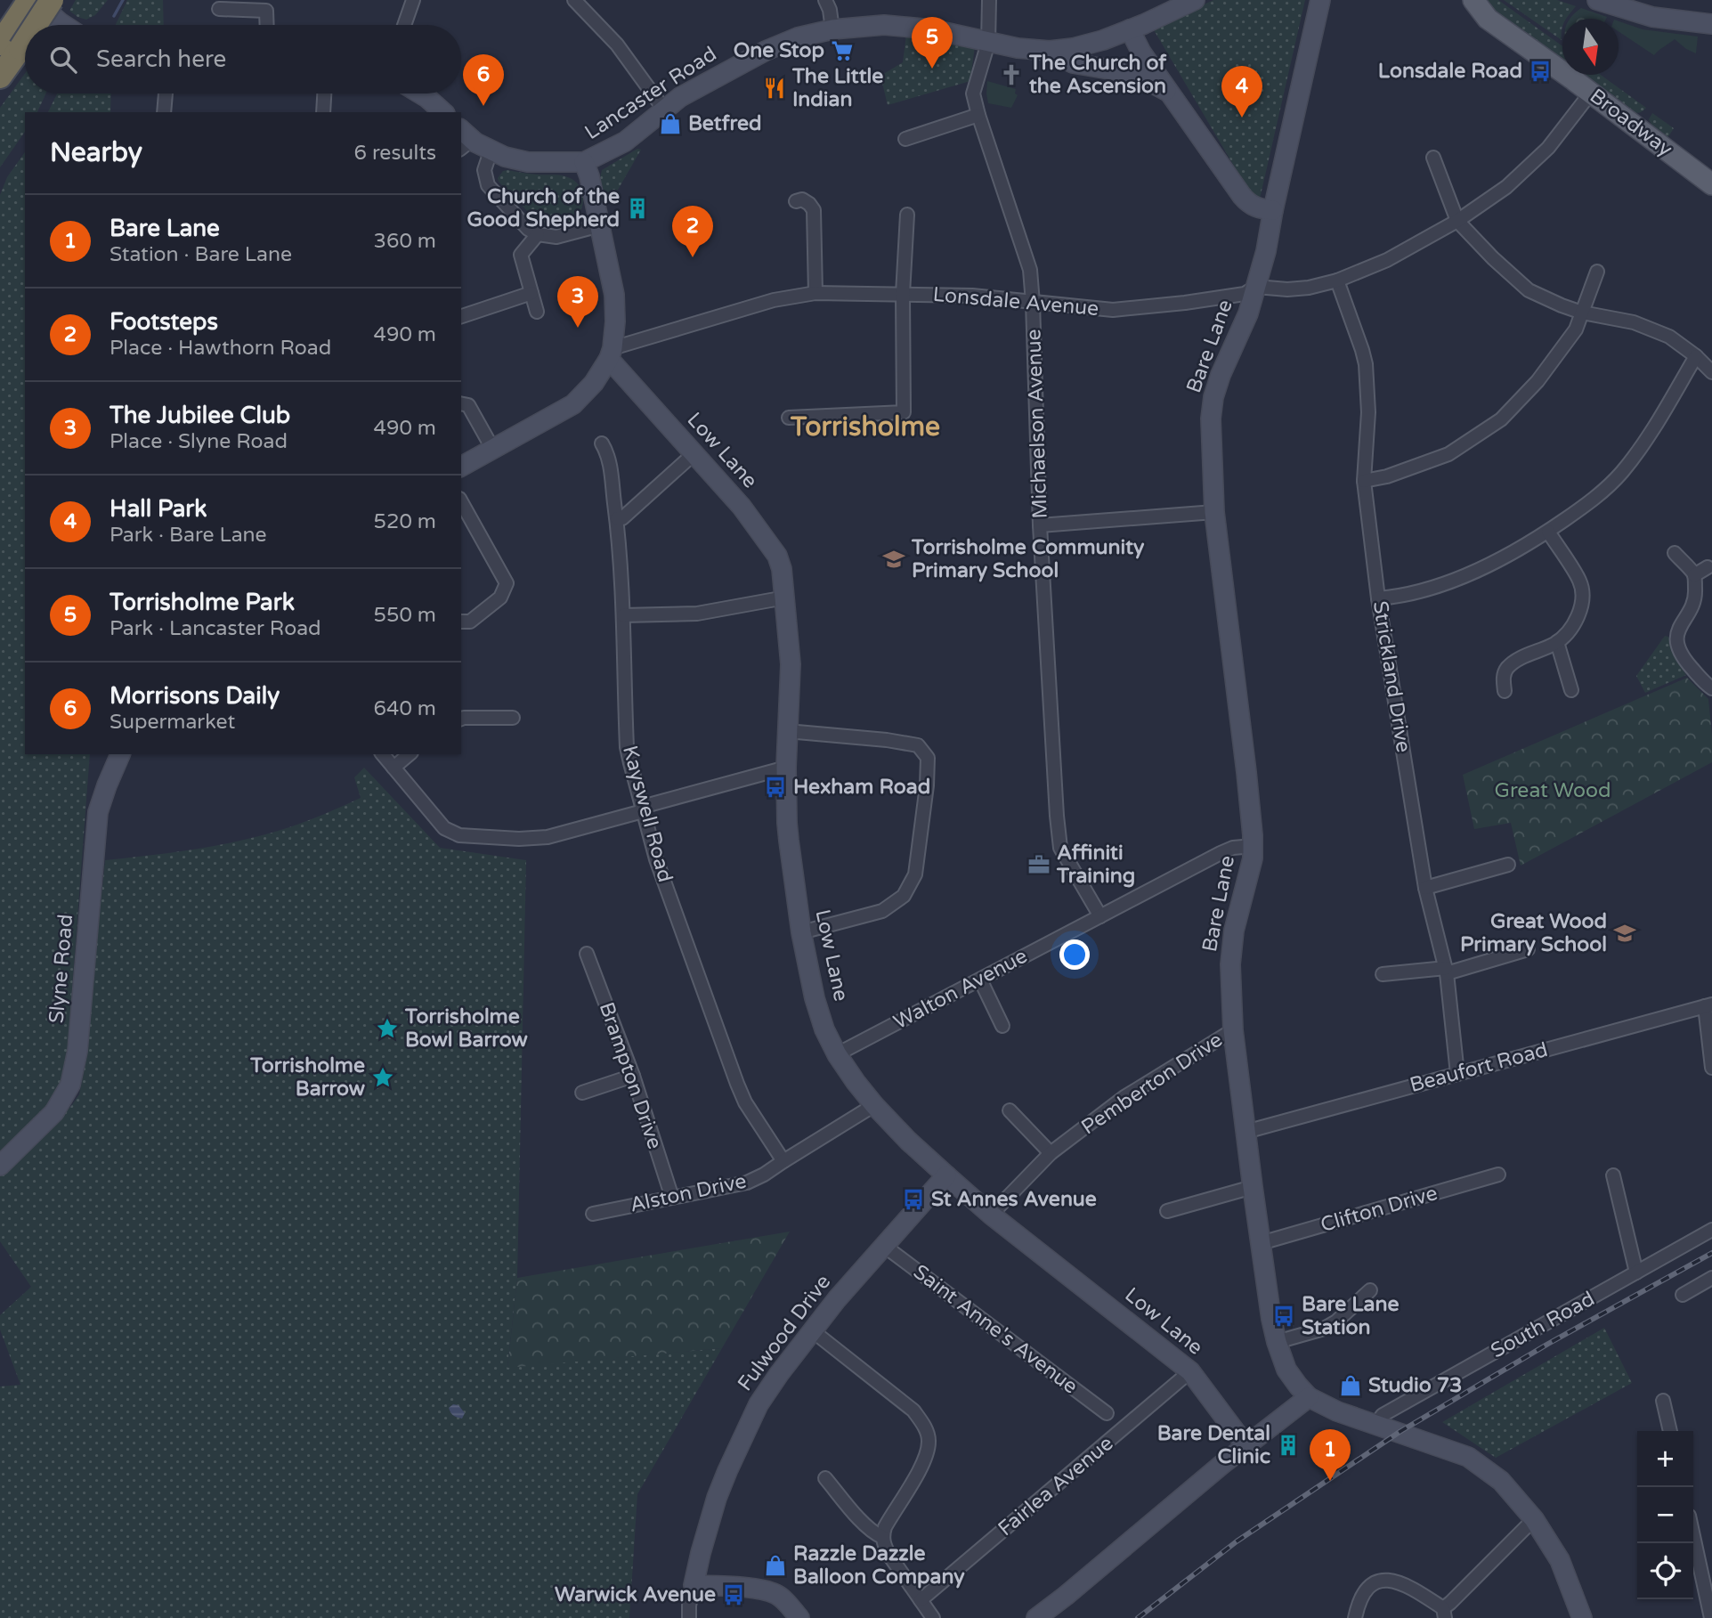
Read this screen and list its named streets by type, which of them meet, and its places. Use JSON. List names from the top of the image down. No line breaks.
{"streets":{"main road":["Broadway"],"street":["Lancaster Road","Lonsdale Avenue","Bare Lane","Michaelson Avenue","Low Lane","Strickland Drive","Kayswell Road","Slyne Road","Walton Avenue","Beaufort Road","Brampton Drive","Pemberton Drive","Alston Drive","Clifton Drive","South Road","Saint Anne's Avenue","Fulwood Drive","Fairlea Avenue"]},"crossings":[["Lancaster Road","Michaelson Avenue"],["Lonsdale Avenue","Bare Lane"],["Lonsdale Avenue","Michaelson Avenue"],["Lonsdale Avenue","Low Lane"],["Bare Lane","Walton Avenue"],["Bare Lane","Beaufort Road"],["Bare Lane","Pemberton Drive"],["Bare Lane","Clifton Drive"],["Bare Lane","South Road"],["Michaelson Avenue","Walton Avenue"],["Low Lane","Walton Avenue"],["Low Lane","Pemberton Drive"],["Low Lane","Alston Drive"],["Low Lane","Fulwood Drive"],["Low Lane","Fairlea Avenue"],["Strickland Drive","Beaufort Road"],["Kayswell Road","Alston Drive"],["Brampton Drive","Alston Drive"],["Saint Anne's Avenue","Fulwood Drive"]],"districts":["Torrisholme"],"parks":["Great Wood"],"places":{"supermarket":["One Stop"],"bus stop":["Lonsdale Road","Hexham Road","St Annes Avenue","Bare Lane Station","Warwick Avenue"],"church":["The Church of the Ascension"],"restaurant":["The Little Indian"],"shop":["Betfred","Studio 73","Razzle Dazzle Balloon Company"],"building":["Church of the Good Shepherd","Bare Dental Clinic"],"school or university":["Torrisholme Community Primary School","Great Wood Primary School"],"office":["Affiniti Training"],"place":["Torrisholme Bowl Barrow","Torrisholme Barrow"]},"north":"bottom","page":{"pins":["5","6","4","2","3","1"],"search":"Search here","heading":["Nearby","6 results"],"list":[{"mark":"1","name":"Bare Lane","note":"Station · Bare Lane","value":"360 m"},{"mark":"2","name":"Footsteps","note":"Place · Hawthorn Road","value":"490 m"},{"mark":"3","name":"The Jubilee Club","note":"Place · Slyne Road","value":"490 m"},{"mark":"4","name":"Hall Park","note":"Park · Bare Lane","value":"520 m"},{"mark":"5","name":"Torrisholme Park","note":"Park · Lancaster Road","value":"550 m"},{"mark":"6","name":"Morrisons Daily","note":"Supermarket","value":"640 m"}],"map_buttons":["+","−"]}}
